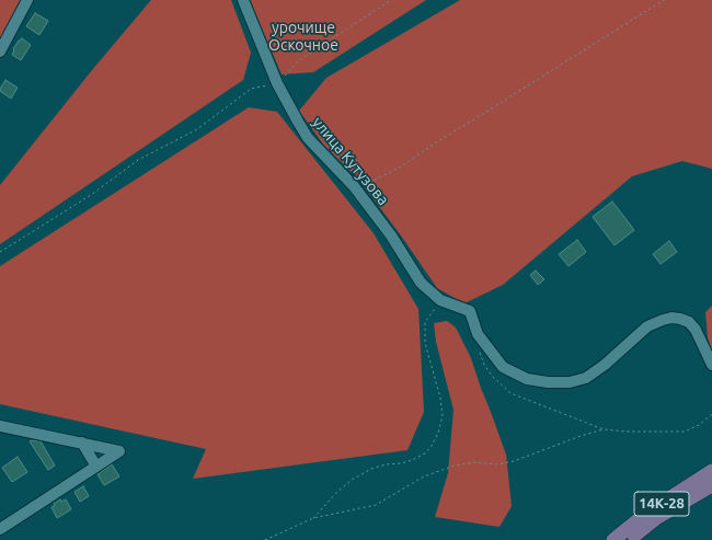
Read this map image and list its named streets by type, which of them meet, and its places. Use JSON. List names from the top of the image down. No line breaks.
{"streets":{"main road":["14К-28"],"street":["улица Кутузова"]},"parks":["урочище Оскочное"]}
